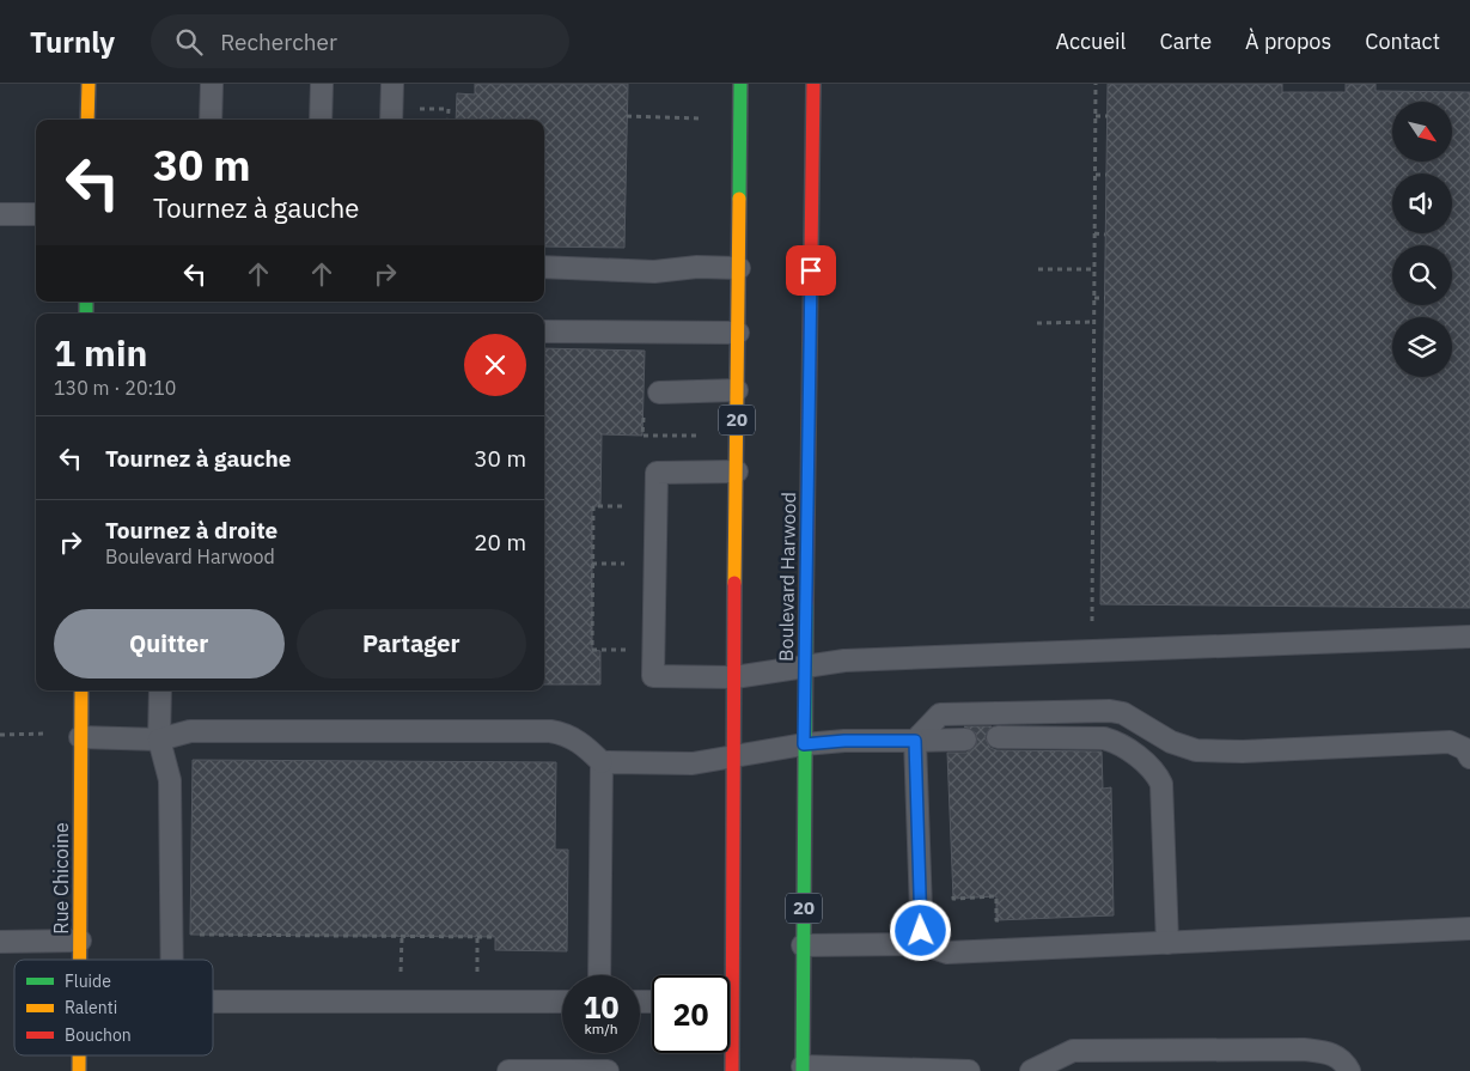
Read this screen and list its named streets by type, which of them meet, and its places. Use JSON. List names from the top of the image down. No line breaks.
{"streets":{"main road":["20","Boulevard Harwood","Rue Chicoine"]},"legend":["Fluide","Ralenti","Bouchon"],"north":"bottom right","page":{"header":"Turnly","search":"Rechercher","nav":["Accueil","Carte","À propos","Contact"],"turn":["30 m","Tournez à gauche"],"heading":["1 min","130 m · 20:10"],"list":[{"name":"Tournez à gauche","value":"30 m"},{"name":"Tournez à droite","note":"Boulevard Harwood","value":"20 m"}],"buttons":["Quitter","Partager"],"speed":"10 km/h","limit":"20"}}
